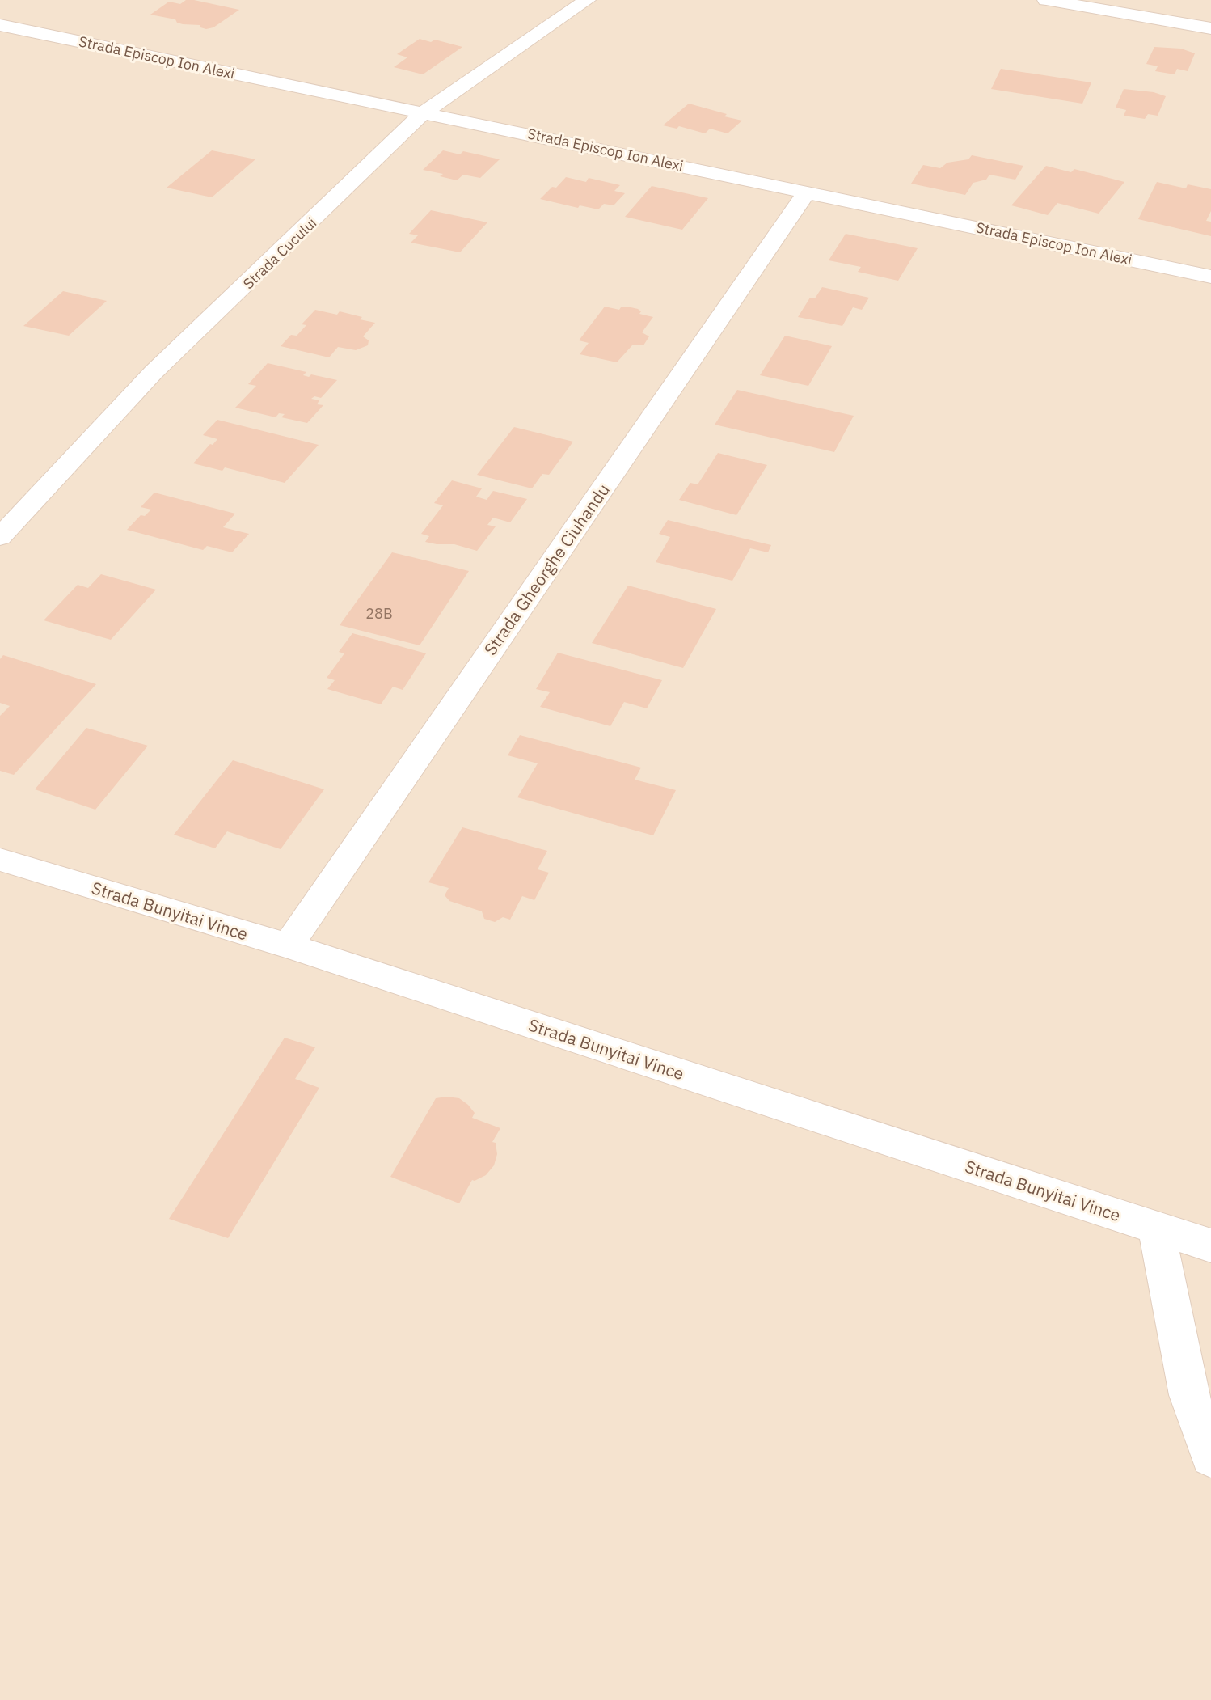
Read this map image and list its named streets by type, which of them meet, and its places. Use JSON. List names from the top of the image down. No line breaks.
{"streets":{"street":["Strada Episcop Ion Alexi","Strada Cucului","Strada Gheorghe Ciuhandu","Strada Bunyitai Vince"]},"crossings":[["Strada Episcop Ion Alexi","Strada Cucului"],["Strada Episcop Ion Alexi","Strada Gheorghe Ciuhandu"],["Strada Gheorghe Ciuhandu","Strada Bunyitai Vince"]],"house_numbers":["28B"]}
